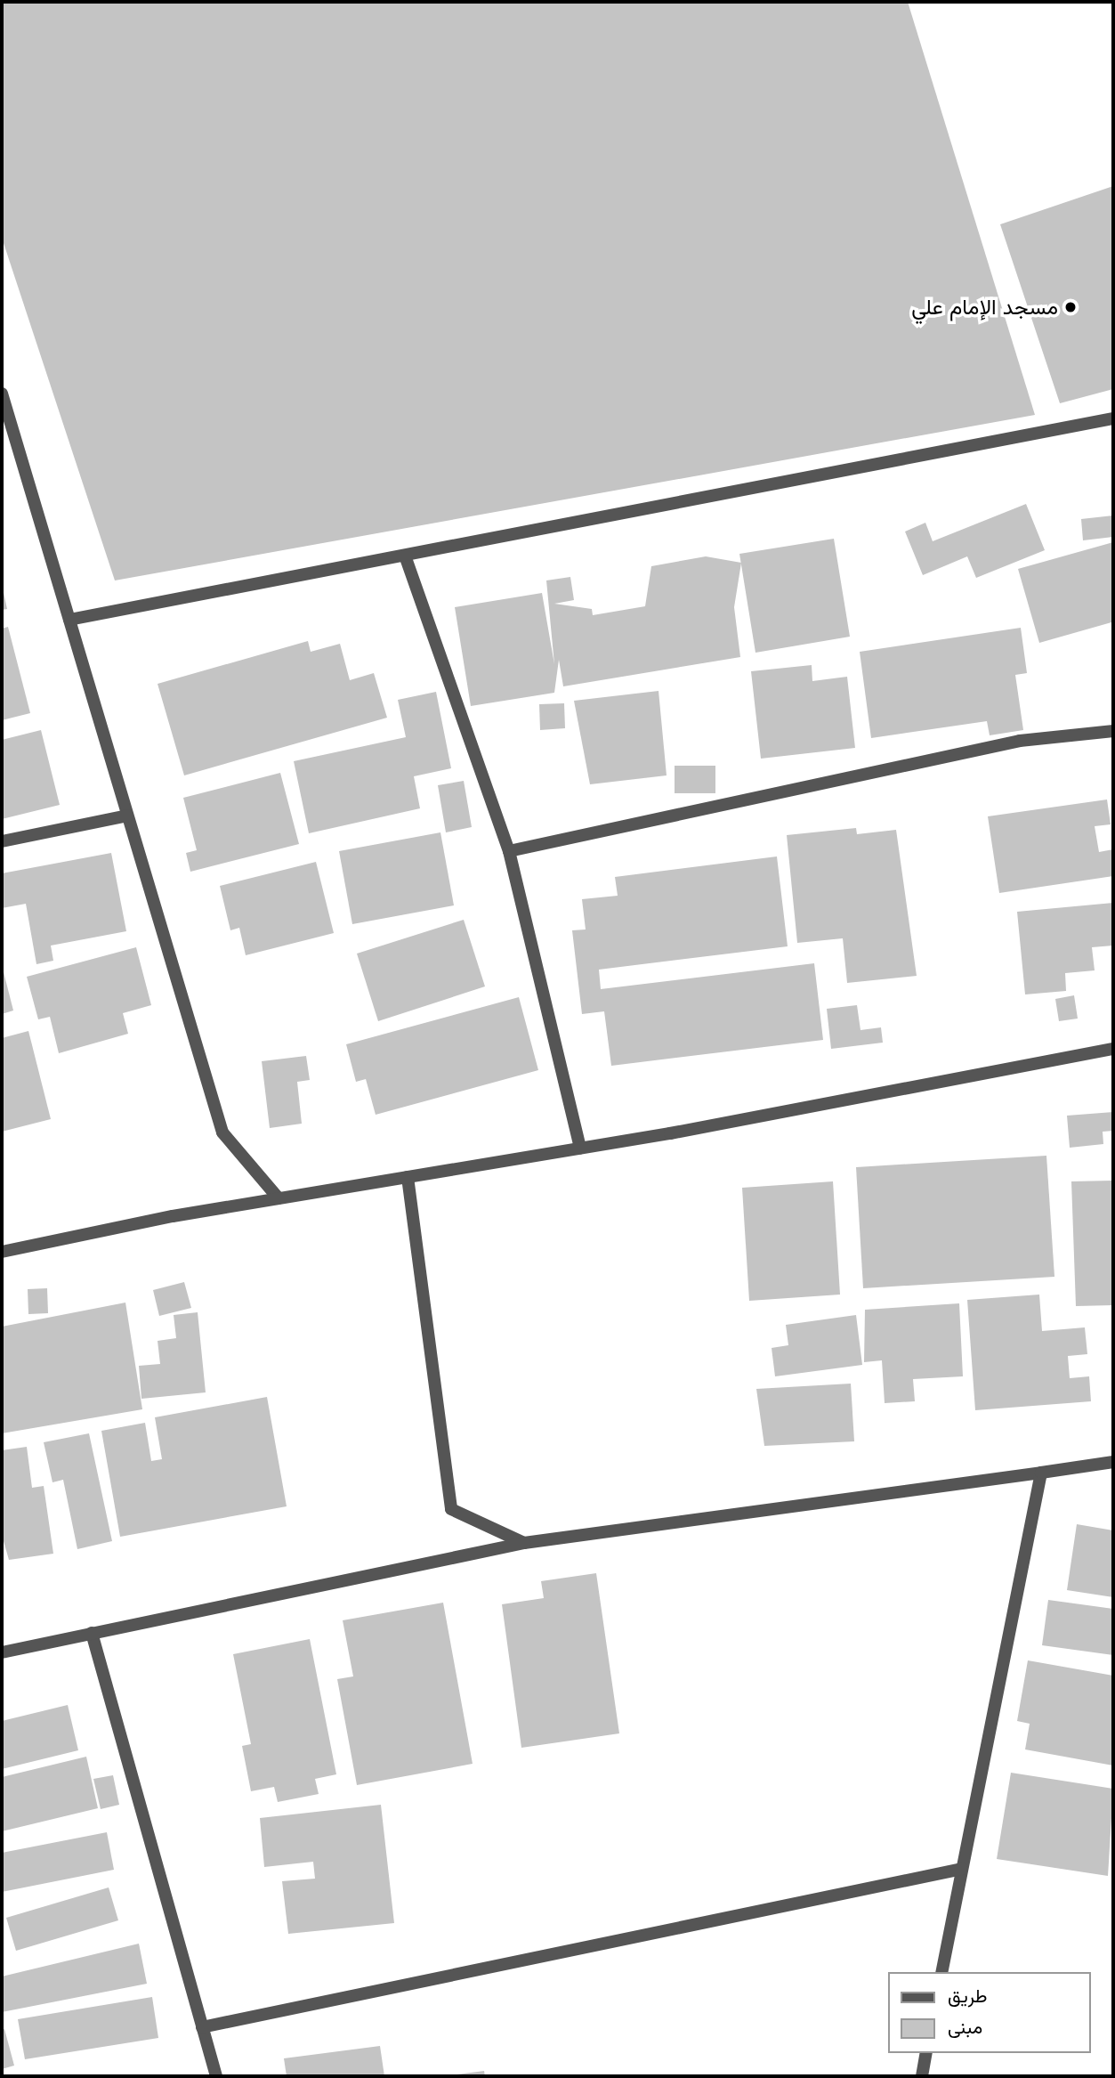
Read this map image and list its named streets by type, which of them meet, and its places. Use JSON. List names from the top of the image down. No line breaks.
{"places":["مسجد الإمام علي"],"legend":["طريق","مبنى"]}
